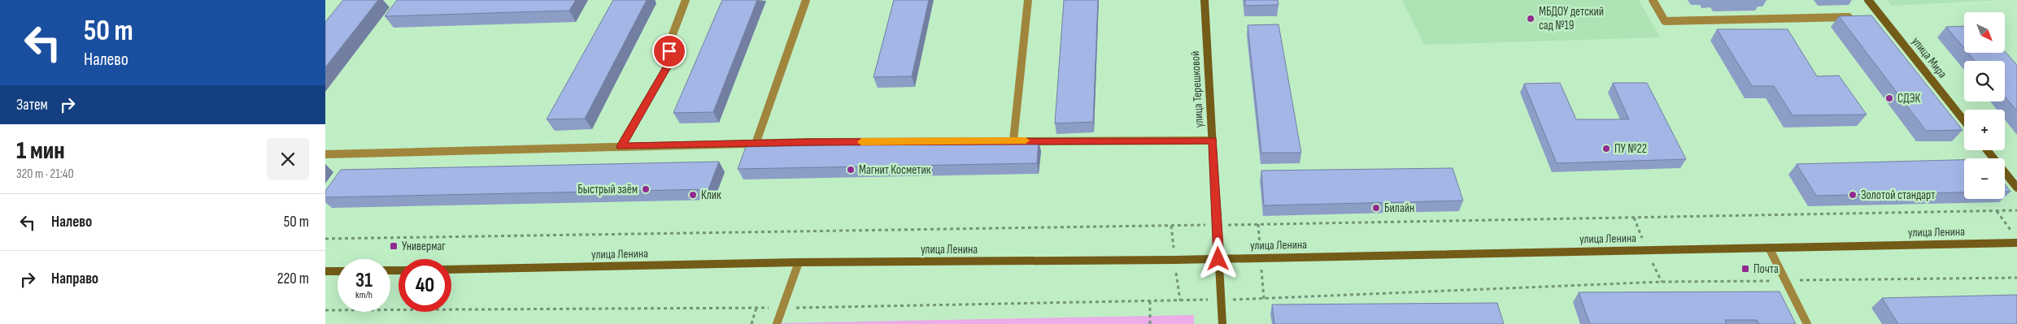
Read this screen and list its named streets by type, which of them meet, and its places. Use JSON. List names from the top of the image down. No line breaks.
{"streets":{"main road":["улица Мира","улица Терешковой","улица Ленина"]},"crossings":[["улица Терешковой","улица Ленина"]],"places":{"other":["МБДОУ детский сад №19","СДЭК","ПУ №22","Магнит Косметик","Быстрый заём","Клик","Золотой стандарт","Билайн"],"transit":["Универмаг","Почта"]},"north":"bottom right","page":{"turn":["50 m","Налево"],"map_buttons":["+","−"],"then":"Затем","heading":["1 мин","320 m · 21:40"],"list":[{"name":"Налево","value":"50 m"},{"name":"Направо","value":"220 m"}],"speed":"31 km/h","limit":"40"}}
